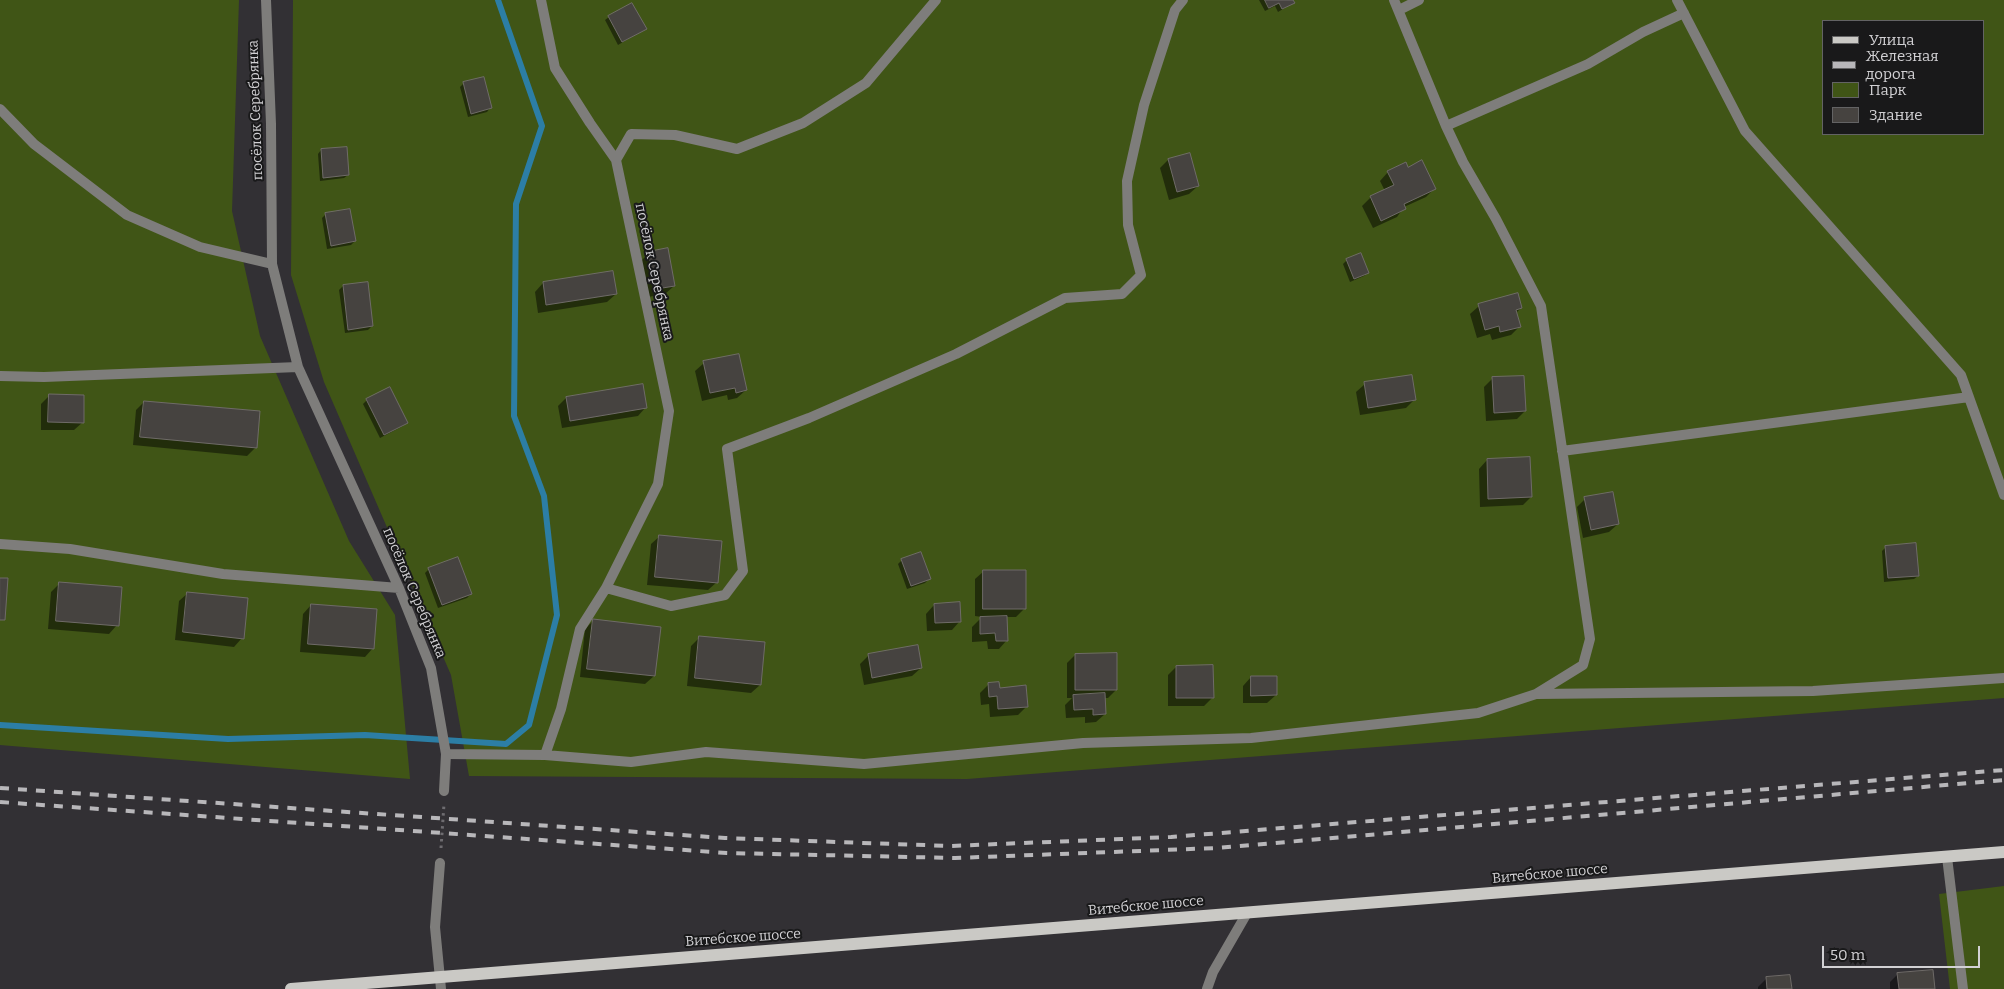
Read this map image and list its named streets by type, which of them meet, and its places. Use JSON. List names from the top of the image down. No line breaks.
{"streets":{"main road":["Витебское шоссе"],"street":["посёлок Серебрянка"]},"legend":["Улица","Железная дорога","Парк","Здание"],"scale_bar":"50 m"}
